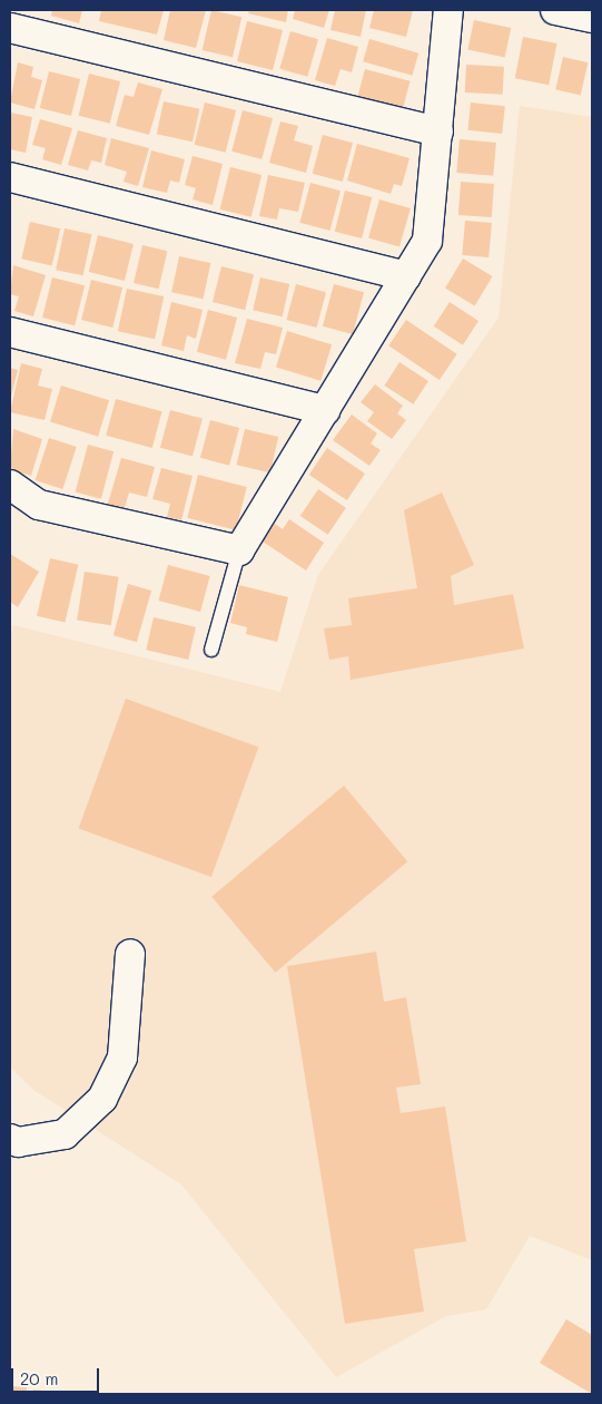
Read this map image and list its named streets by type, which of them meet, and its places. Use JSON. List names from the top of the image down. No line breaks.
{"scale_bar":"20 m"}
